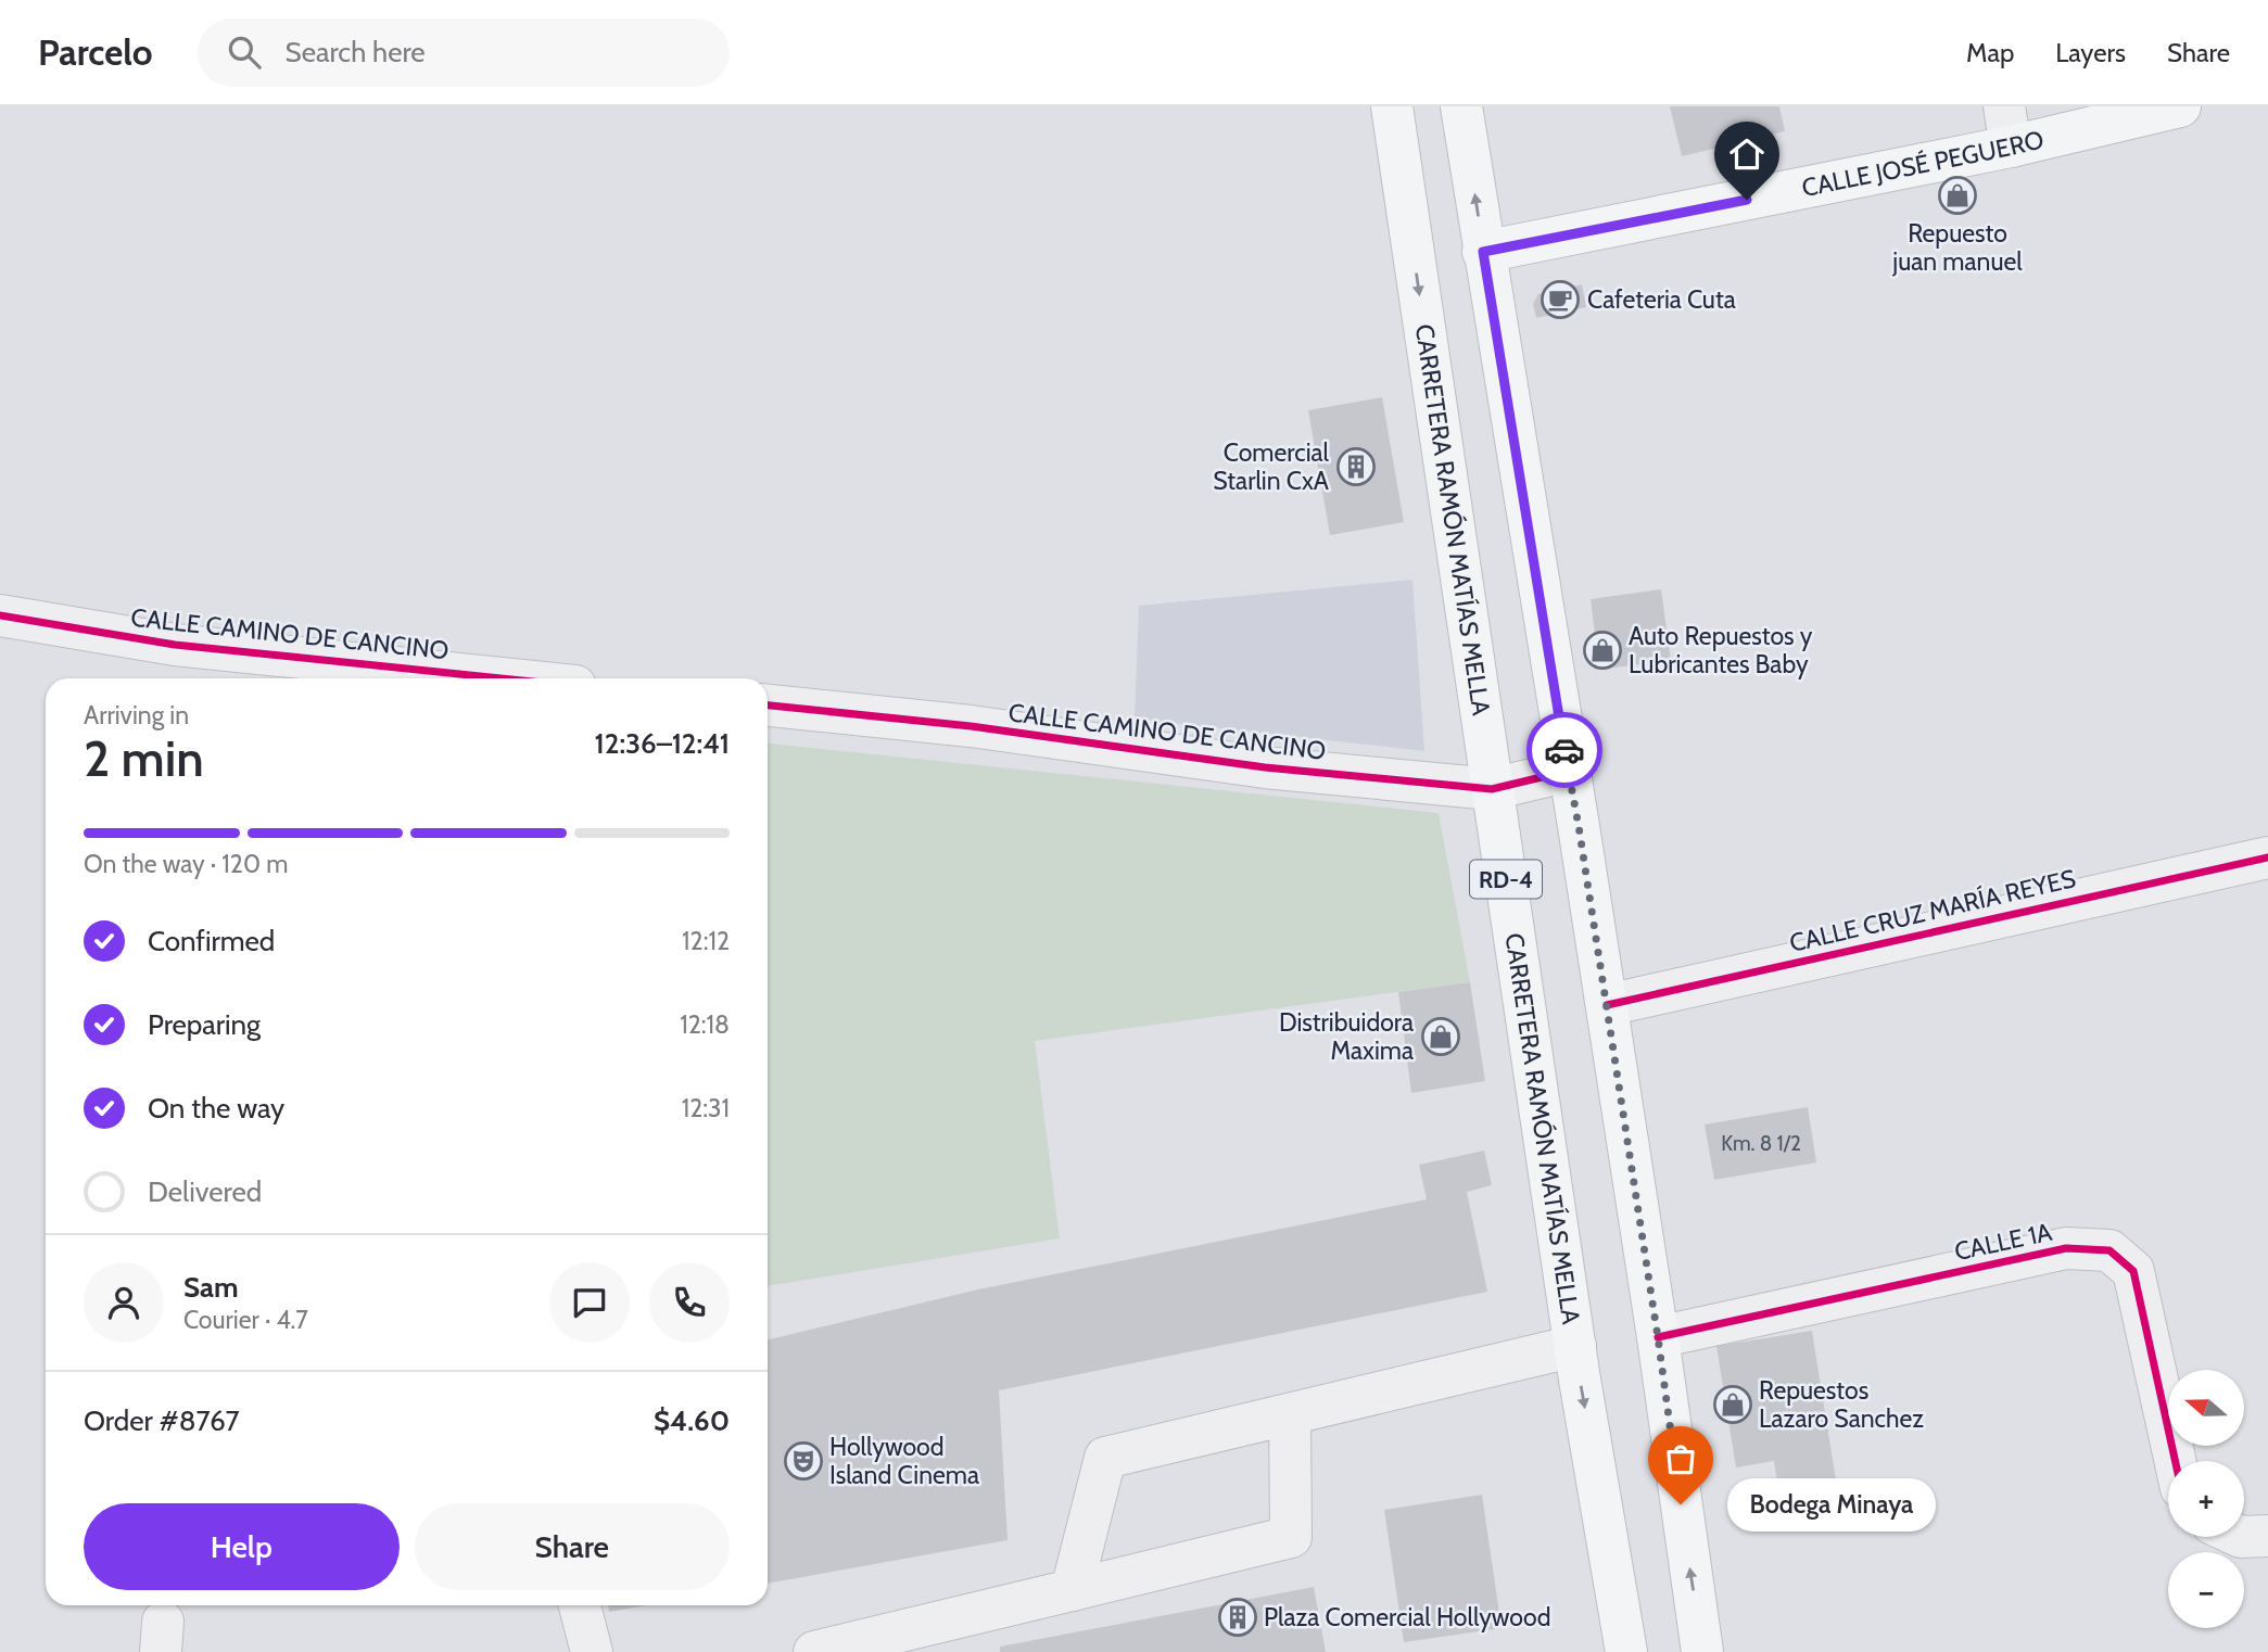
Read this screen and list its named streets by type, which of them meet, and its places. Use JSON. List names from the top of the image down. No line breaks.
{"streets":{"main road":["CALLE JOSÉ PEGUERO","CARRETERA RAMÓN MATÍAS MELLA","RD-4"],"street":["CALLE CAMINO DE CANCINO","CALLE CRUZ MARÍA REYES","CALLE 1A"]},"crossings":[["CARRETERA RAMÓN MATÍAS MELLA","CALLE CAMINO DE CANCINO"]],"places":{"shop":["Repuesto juan manuel","Auto Repuestos y Lubricantes Baby","Distribuidora Maxima","Repuestos Lazaro Sanchez"],"cafe":["Cafeteria Cuta"],"building":["Comercial Starlin CxA","Plaza Comercial Hollywood"],"theatre":["Hollywood Island Cinema"],"other":["Bodega Minaya"]},"house_numbers":["Km. 8 1/2"],"north":"left","page":{"header":"Parcelo","search":"Search here","nav":["Map","Layers","Share"],"heading":["2 min","Arriving in","12:36–12:41"],"panel":["Sam","Courier · 4.7","Order #8767","$4.60"],"bar":"On the way · 120 m","list":[["Confirmed","12:12"],["Preparing","12:18"],["On the way","12:31"],"Delivered"],"map_buttons":["+","−"],"bubble":"Bodega Minaya","buttons":["Help","Share"]}}
